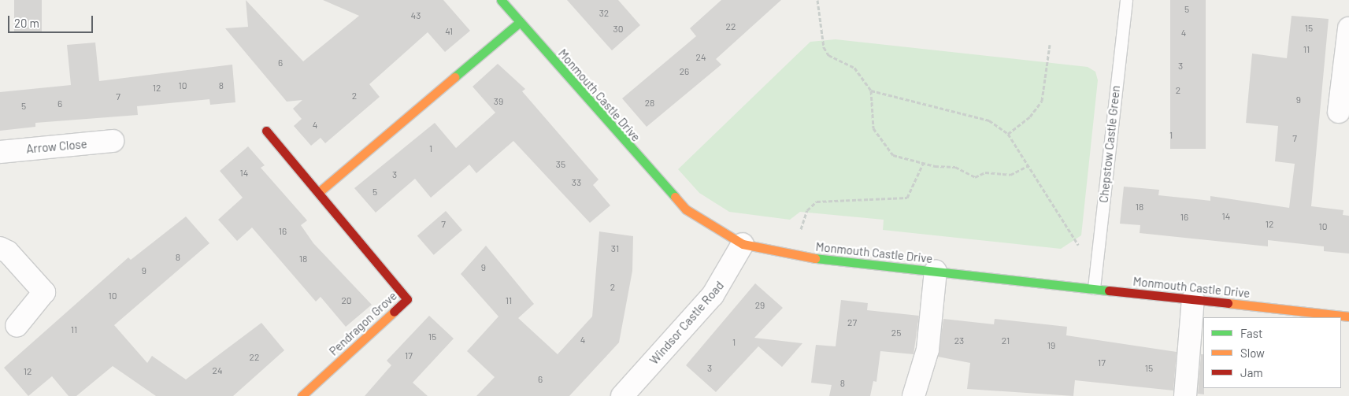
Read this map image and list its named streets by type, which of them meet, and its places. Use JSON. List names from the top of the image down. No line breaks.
{"streets":{"street":["Monmouth Castle Drive","Arrow Close","Windsor Castle Road","Pendragon Grove"],"lane":["Chepstow Castle Green"]},"crossings":[["Monmouth Castle Drive","Chepstow Castle Green"],["Monmouth Castle Drive","Windsor Castle Road"]],"house_numbers":["5","32","43","22","15","30","41","4","11","24","6","3","26","10","8","12","2","2","7","9","39","28","6","5","4","1","7","1","35","14","3","33","5","18","14","16","7","12","10","16","31","8","18","9","9","2","10","20","11","29","27","11","25","15","4","23","21","1","19","17","22","17","3","15","24","12","6","8"],"legend":["Fast","Slow","Jam"],"scale_bar":"20 m"}
